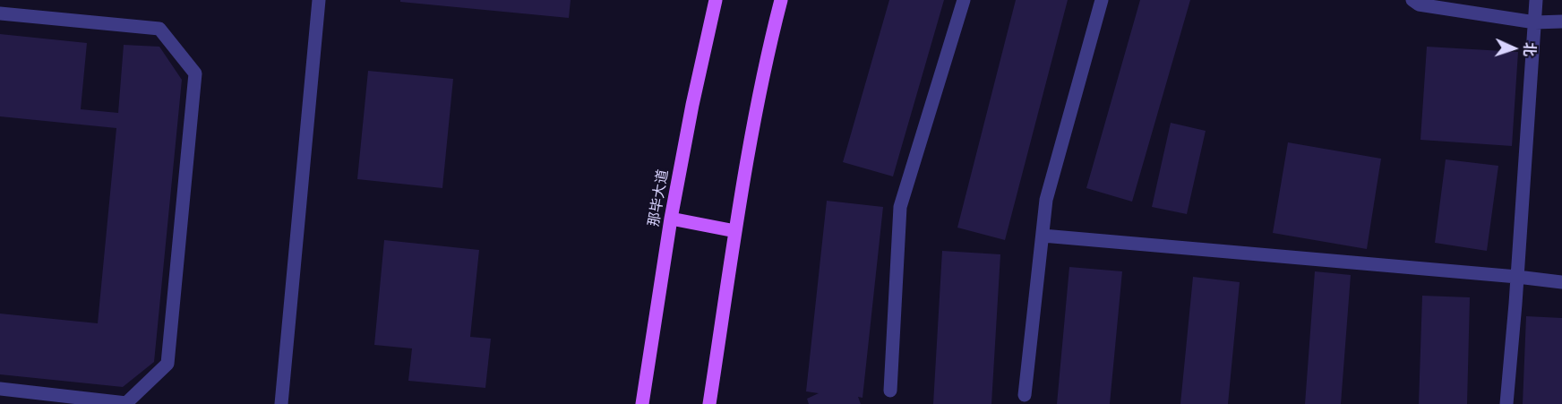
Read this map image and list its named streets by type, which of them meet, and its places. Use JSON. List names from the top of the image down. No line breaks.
{"streets":{"main road":["那毕大道"]},"north":"right"}
